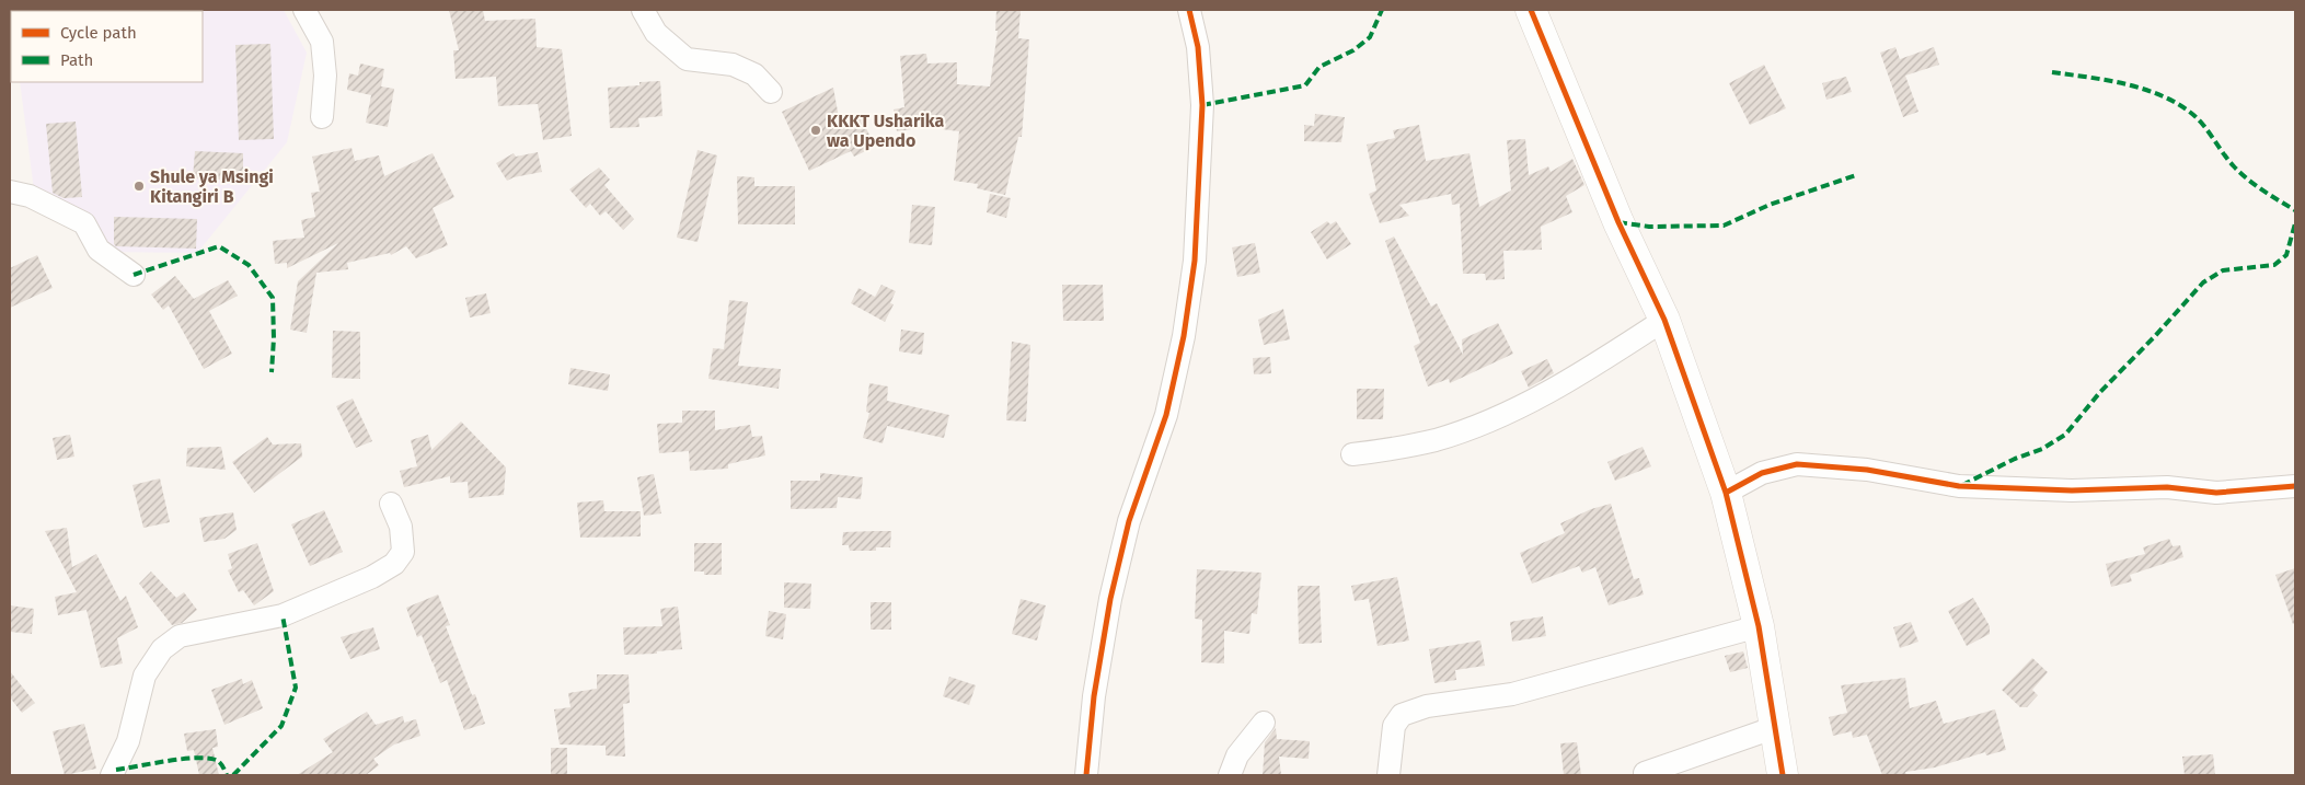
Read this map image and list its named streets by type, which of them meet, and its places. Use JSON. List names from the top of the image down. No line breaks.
{"places":["KKKT Usharika wa Upendo","Shule ya Msingi Kitangiri B"],"legend":["Cycle path","Path"]}
